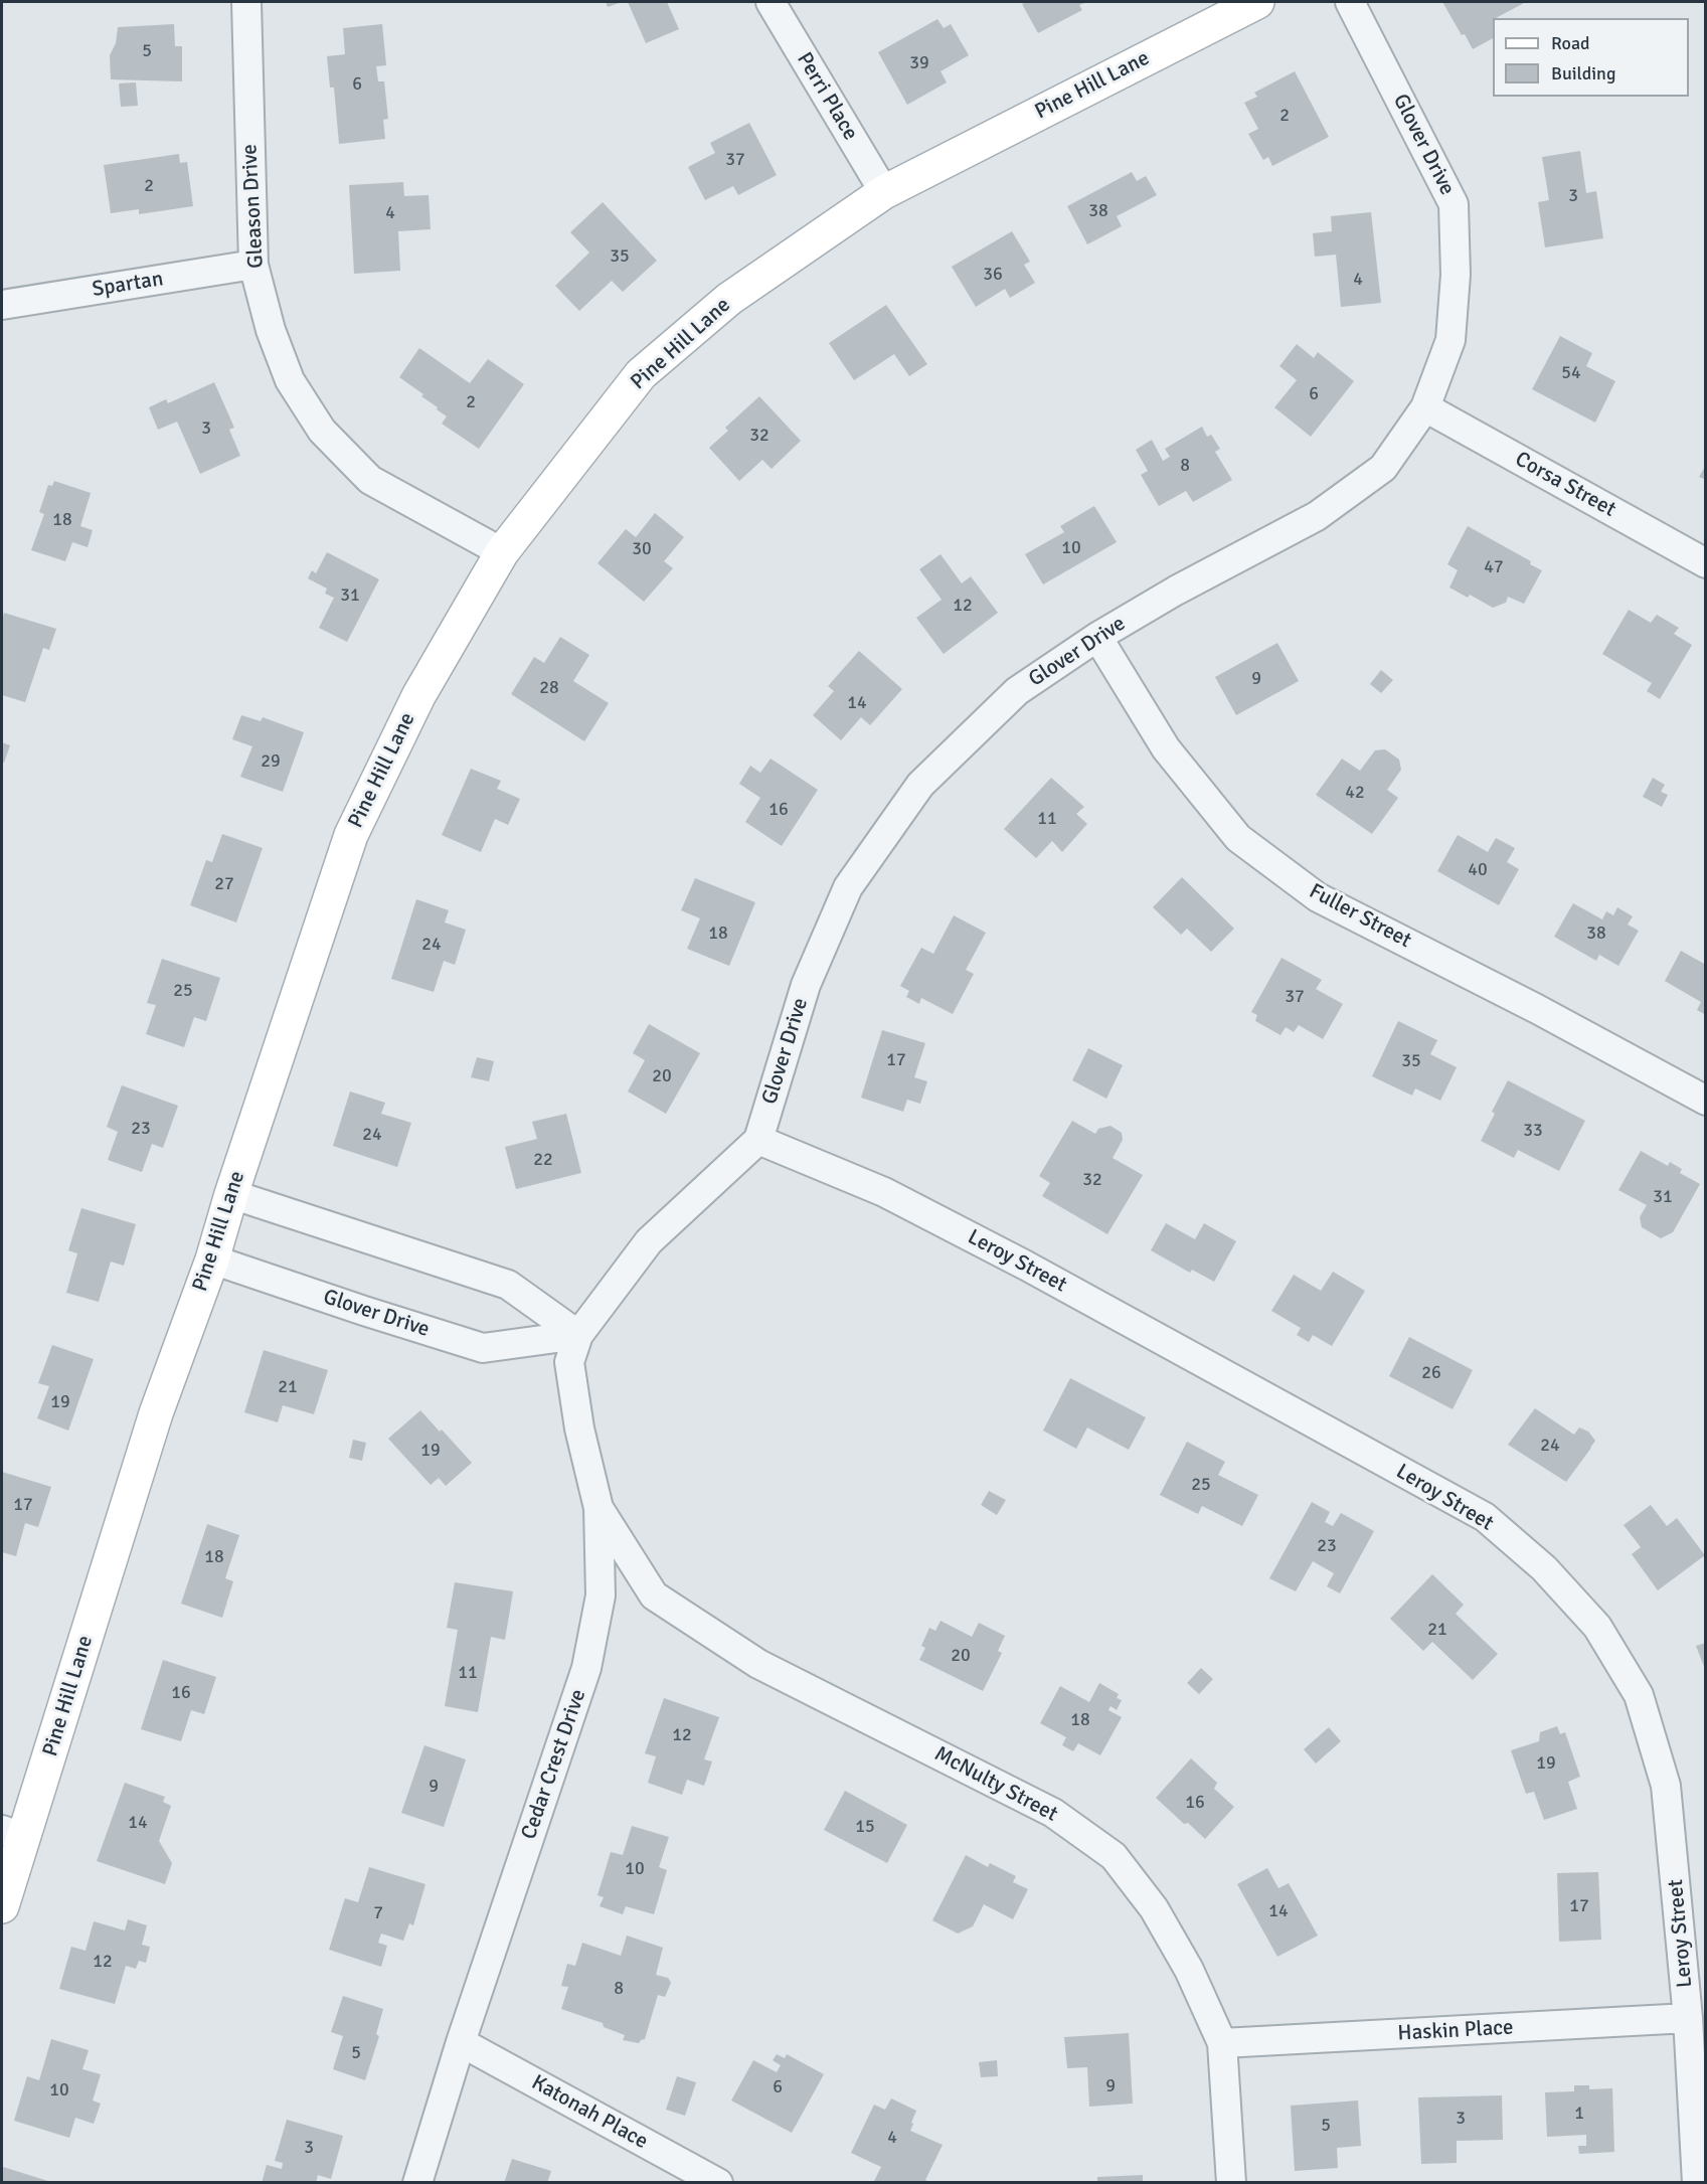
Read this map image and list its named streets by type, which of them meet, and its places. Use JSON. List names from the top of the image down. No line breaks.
{"streets":{"street":["Pine Hill Lane","Perri Place","Glover Drive","Gleason Drive","Spartan","Corsa Street","Fuller Street","Leroy Street","Cedar Crest Drive","McNulty Street","Haskin Place","Katonah Place"]},"crossings":[["Pine Hill Lane","Perri Place"],["Pine Hill Lane","Glover Drive"],["Pine Hill Lane","Gleason Drive"],["Glover Drive","Corsa Street"],["Glover Drive","Fuller Street"],["Glover Drive","Leroy Street"],["Glover Drive","Cedar Crest Drive"],["Gleason Drive","Spartan"],["Leroy Street","Haskin Place"],["Cedar Crest Drive","McNulty Street"],["Cedar Crest Drive","Katonah Place"],["McNulty Street","Haskin Place"]],"house_numbers":["5","39","6","2","37","2","3","38","4","35","36","4","54","6","2","3","32","8","18","10","30","47","31","12","9","28","14","29","42","16","11","40","27","18","38","24","25","37","17","35","20","23","33","24","22","32","31","26","21","19","24","19","25","17","23","18","21","20","11","16","18","12","19","9","16","14","15","10","17","14","7","12","8","5","9","6","10","1","3","5","4","3"],"legend":["Road","Building"]}
